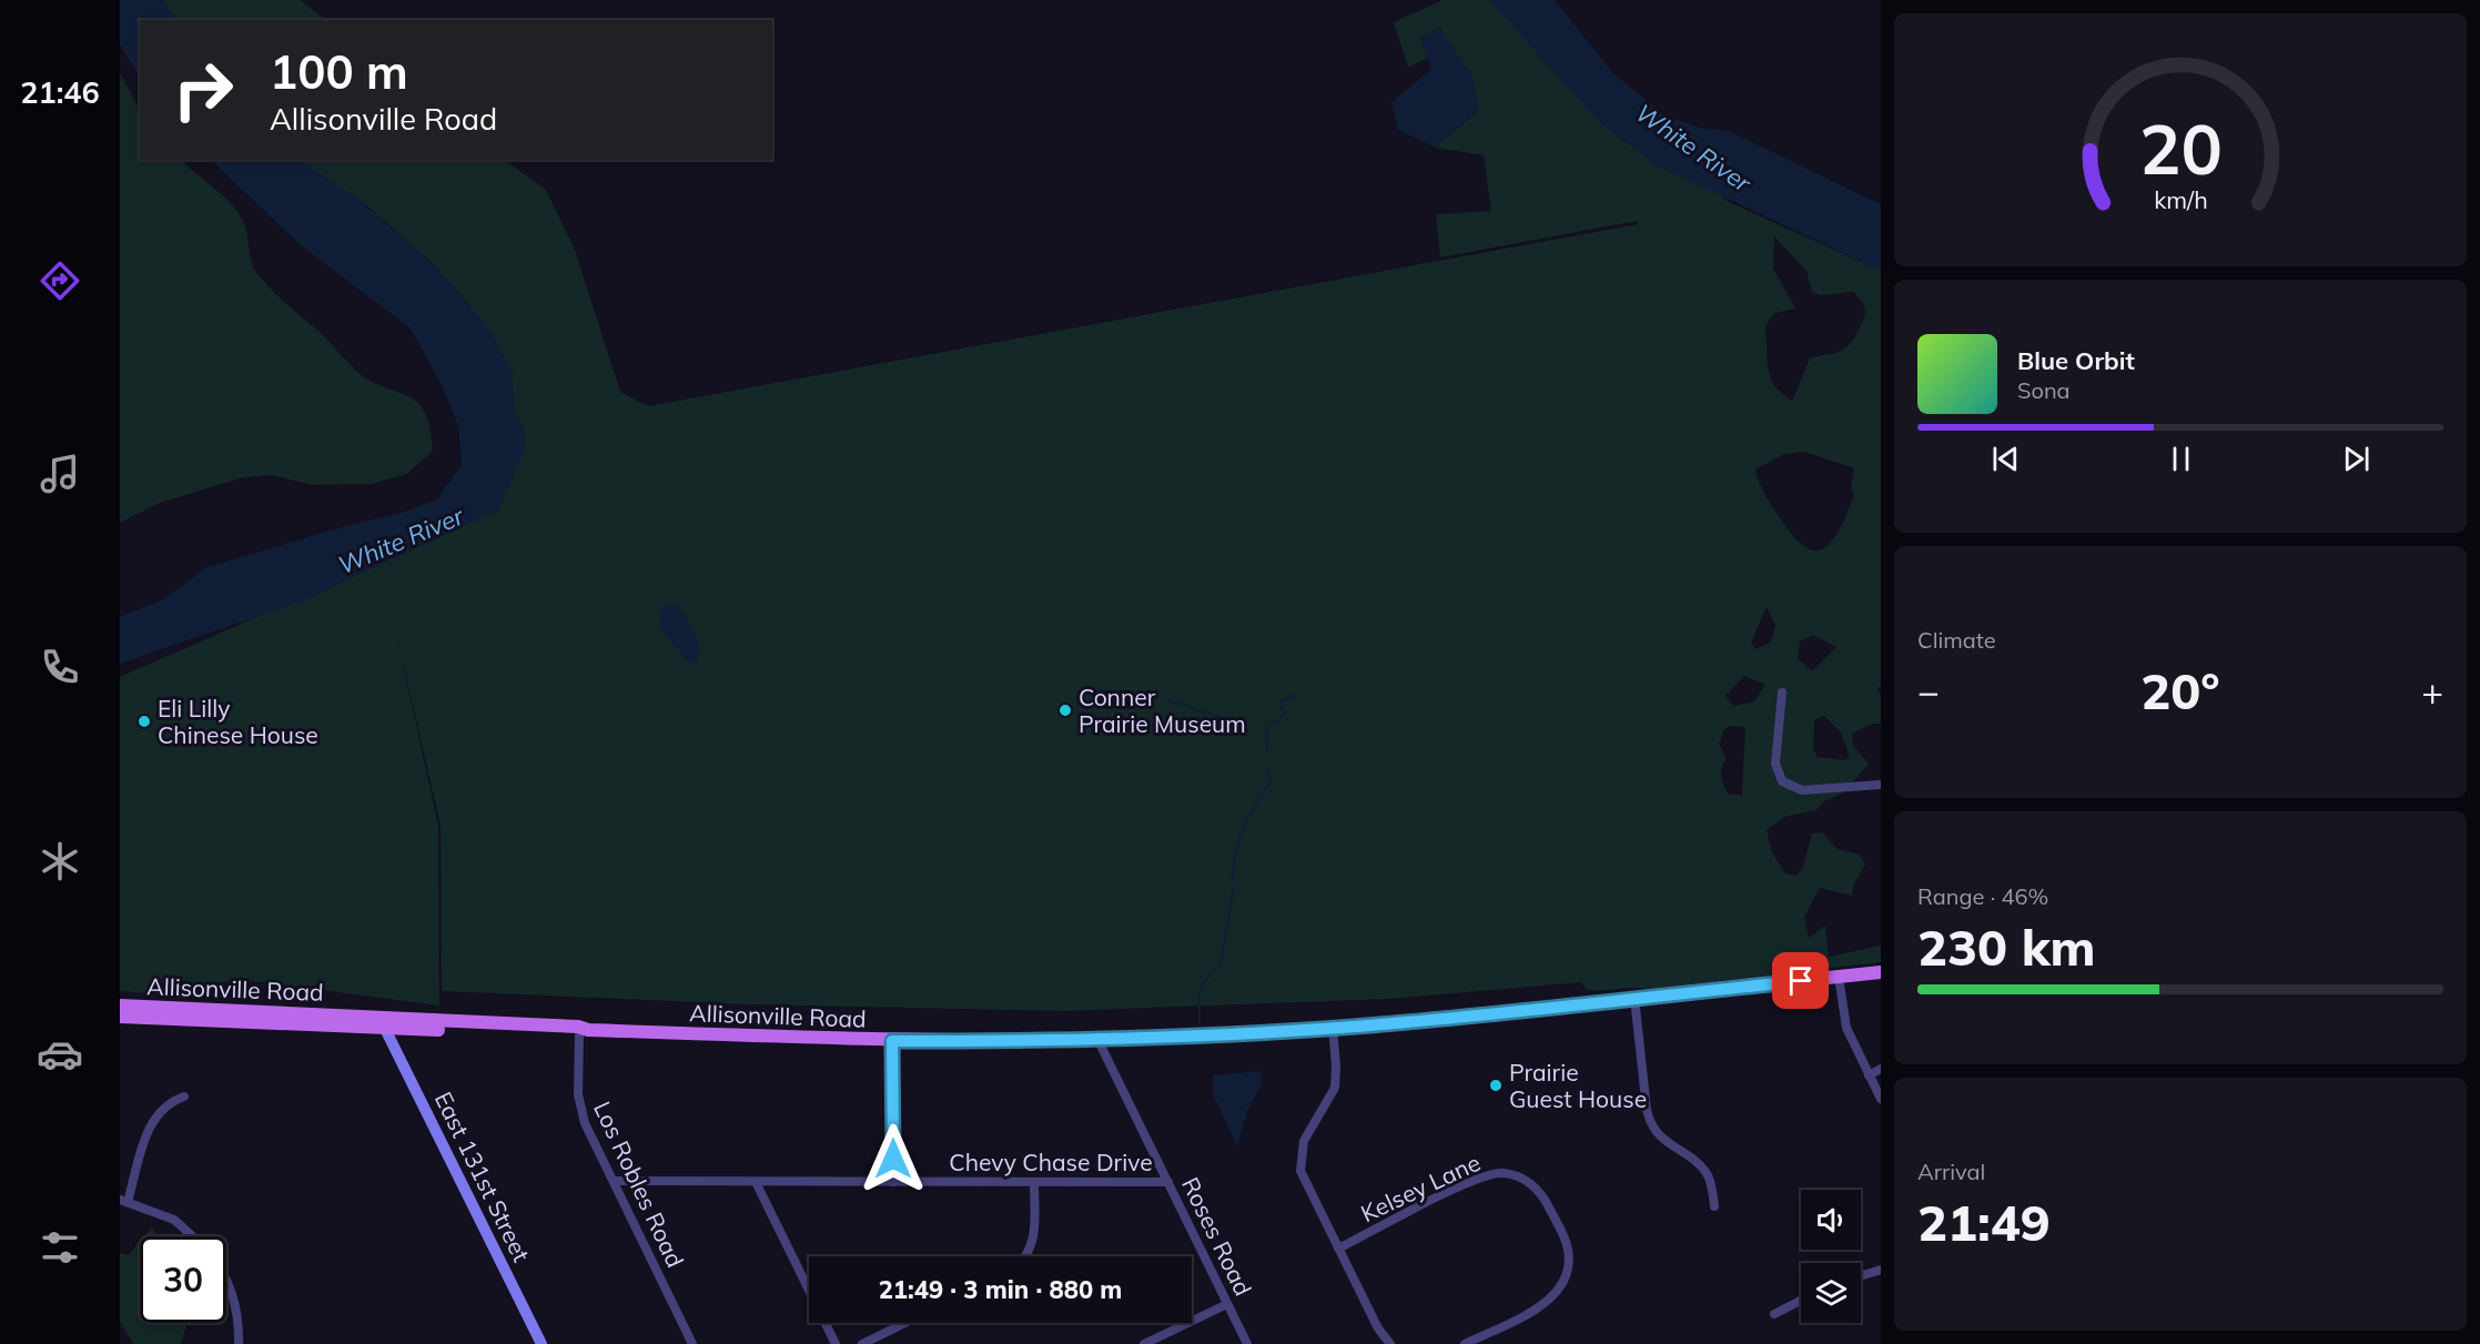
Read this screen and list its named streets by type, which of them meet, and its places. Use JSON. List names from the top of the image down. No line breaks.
{"streets":{"main road":["Allisonville Road"],"street":["Chevy Chase Drive","East 131st Street","Los Robles Road","Kelsey Lane","Roses Road"]},"crossings":[["Allisonville Road","East 131st Street"],["Allisonville Road","Los Robles Road"],["Allisonville Road","Roses Road"],["Chevy Chase Drive","Los Robles Road"],["Chevy Chase Drive","Roses Road"]],"water":["White River"],"places":["Conner Prairie Museum","Eli Lilly Chinese House","Prairie Guest House"],"page":{"tabs":"21:46","turn":["100 m","Allisonville Road"],"song":["Blue Orbit","Sona"],"tile":["Climate",["Range · 46%","230 km"],["Arrival","21:49"]],"heat":["−","20°","+"],"limit":"30","trip":"21:49 · 3 min · 880 m","gauge":["20","km/h"]}}
